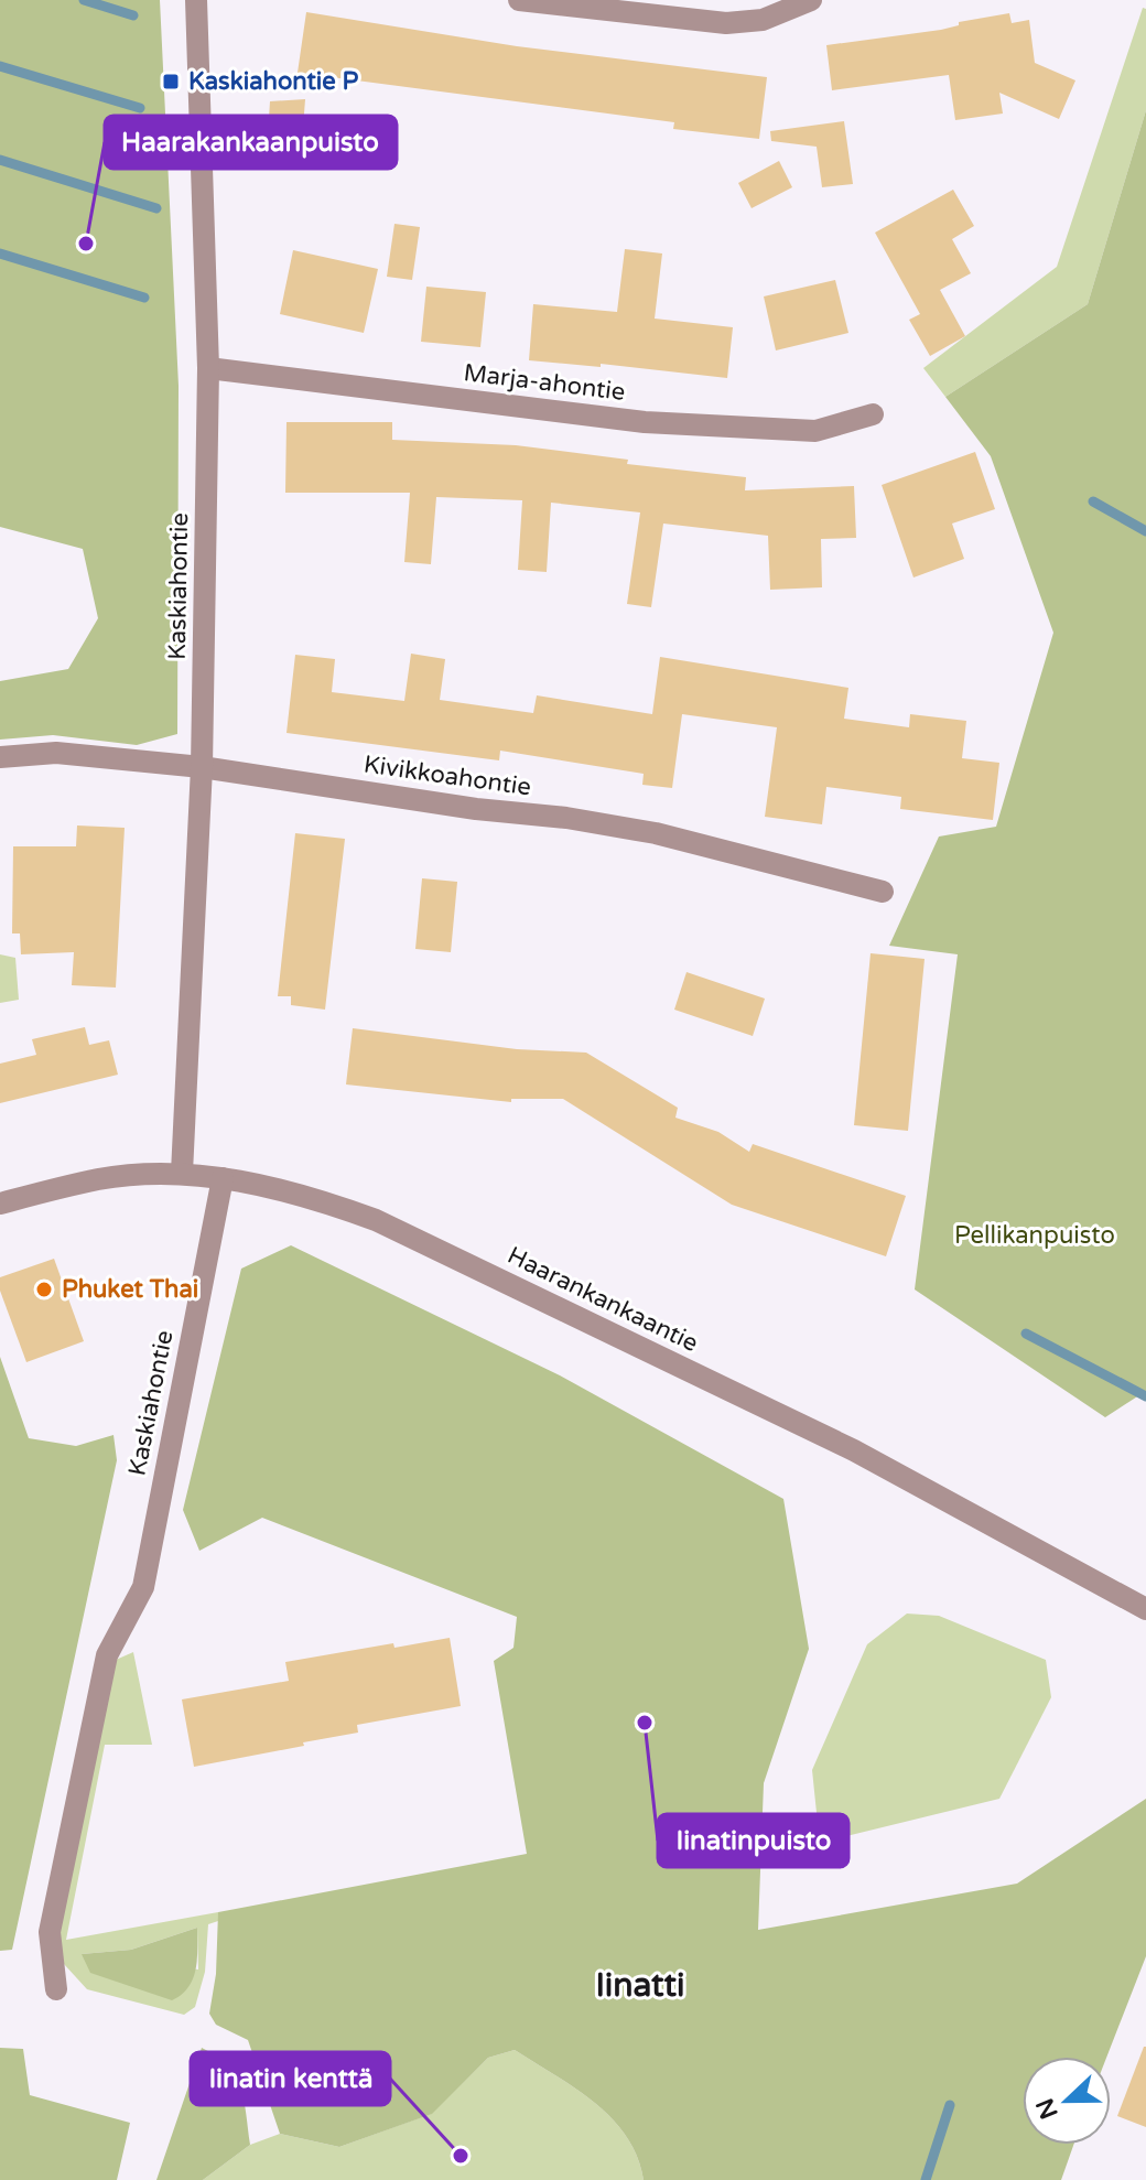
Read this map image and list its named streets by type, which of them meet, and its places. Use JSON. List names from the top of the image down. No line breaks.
{"streets":{"street":["Marja-ahontie","Kaskiahontie","Kivikkoahontie","Haarankankaantie"]},"crossings":[["Marja-ahontie","Kaskiahontie"],["Kaskiahontie","Kivikkoahontie"],["Kaskiahontie","Haarankankaantie"]],"districts":["Iinatti"],"parks":["Pellikanpuisto"],"places":{"transit":["Kaskiahontie P"],"other":["Haarakankaanpuisto","Phuket Thai","Iinatinpuisto","Iinatin kenttä"]},"north":"left"}
